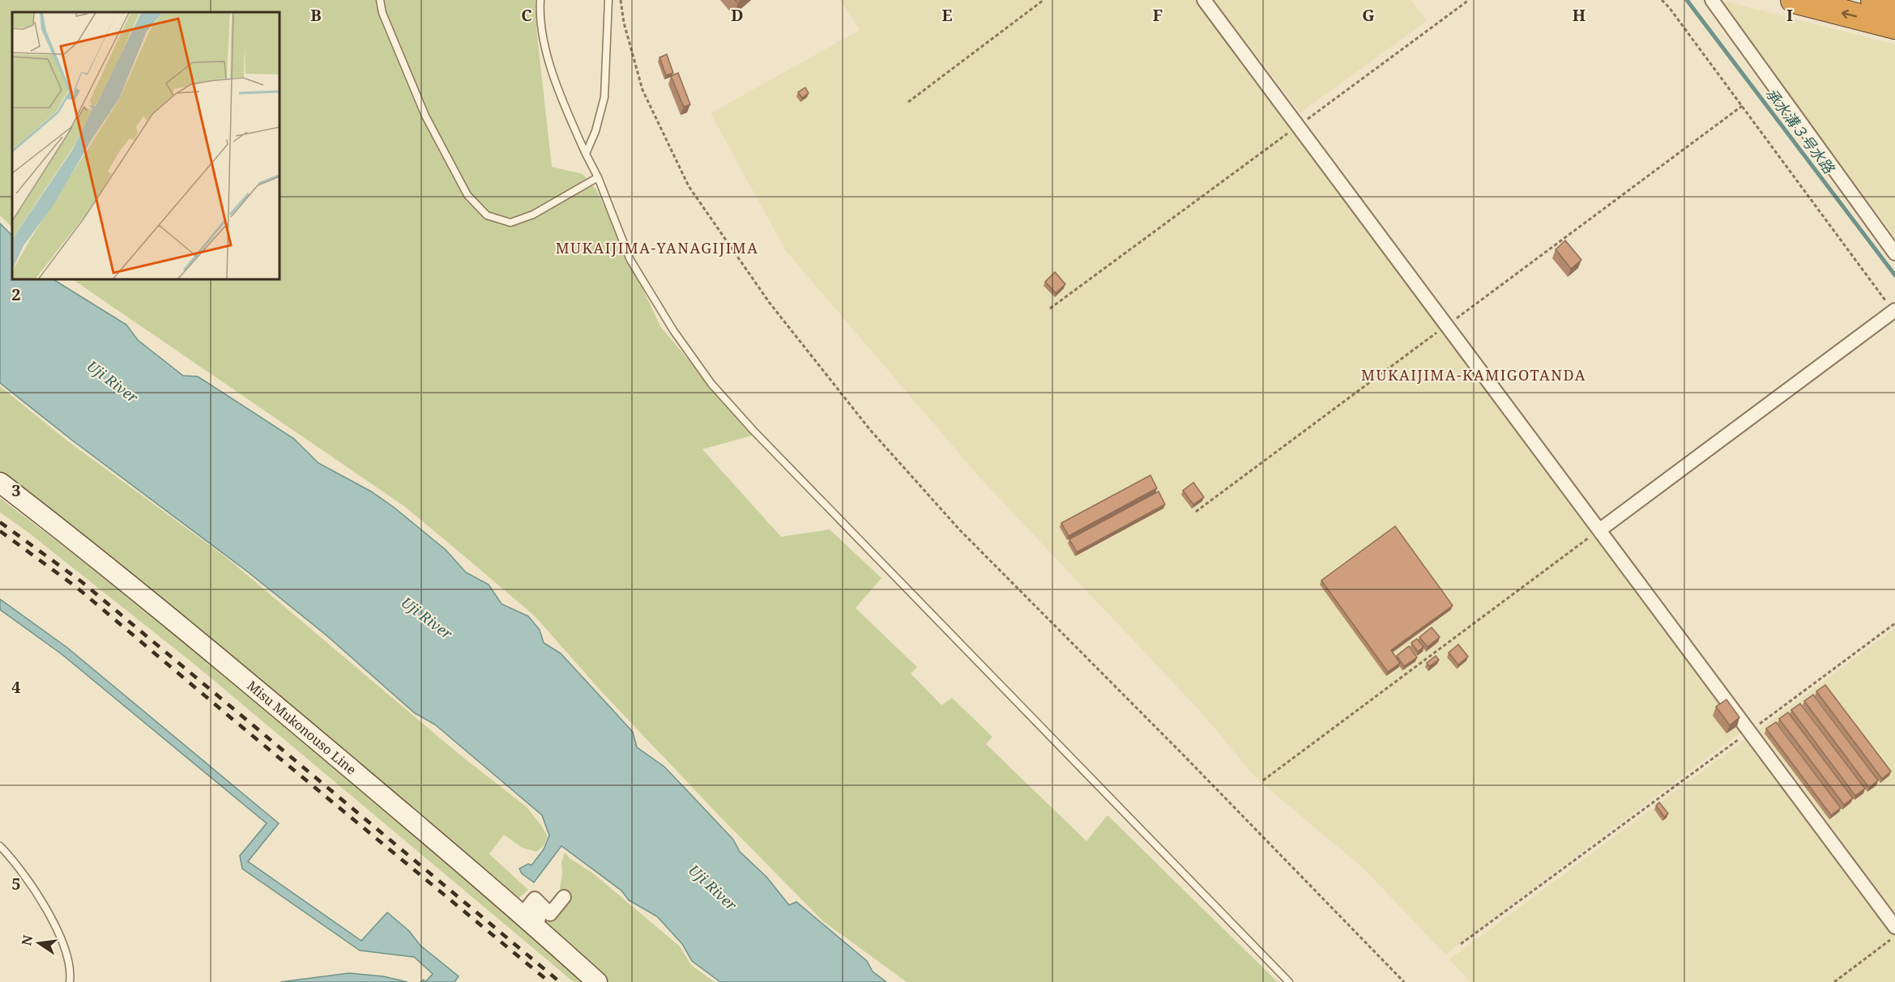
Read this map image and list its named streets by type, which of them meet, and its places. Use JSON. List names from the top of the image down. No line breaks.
{"streets":{"main road":["Misu Mukonouso Line"]},"districts":["MUKAIJIMA-YANAGIJIMA","MUKAIJIMA-KAMIGOTANDA"],"water":["承水溝３号水路","Uji River"],"north":"left","grid":{"columns":["B","C","D","E","F","G","H","I"],"rows":["2","3","4","5"]}}
